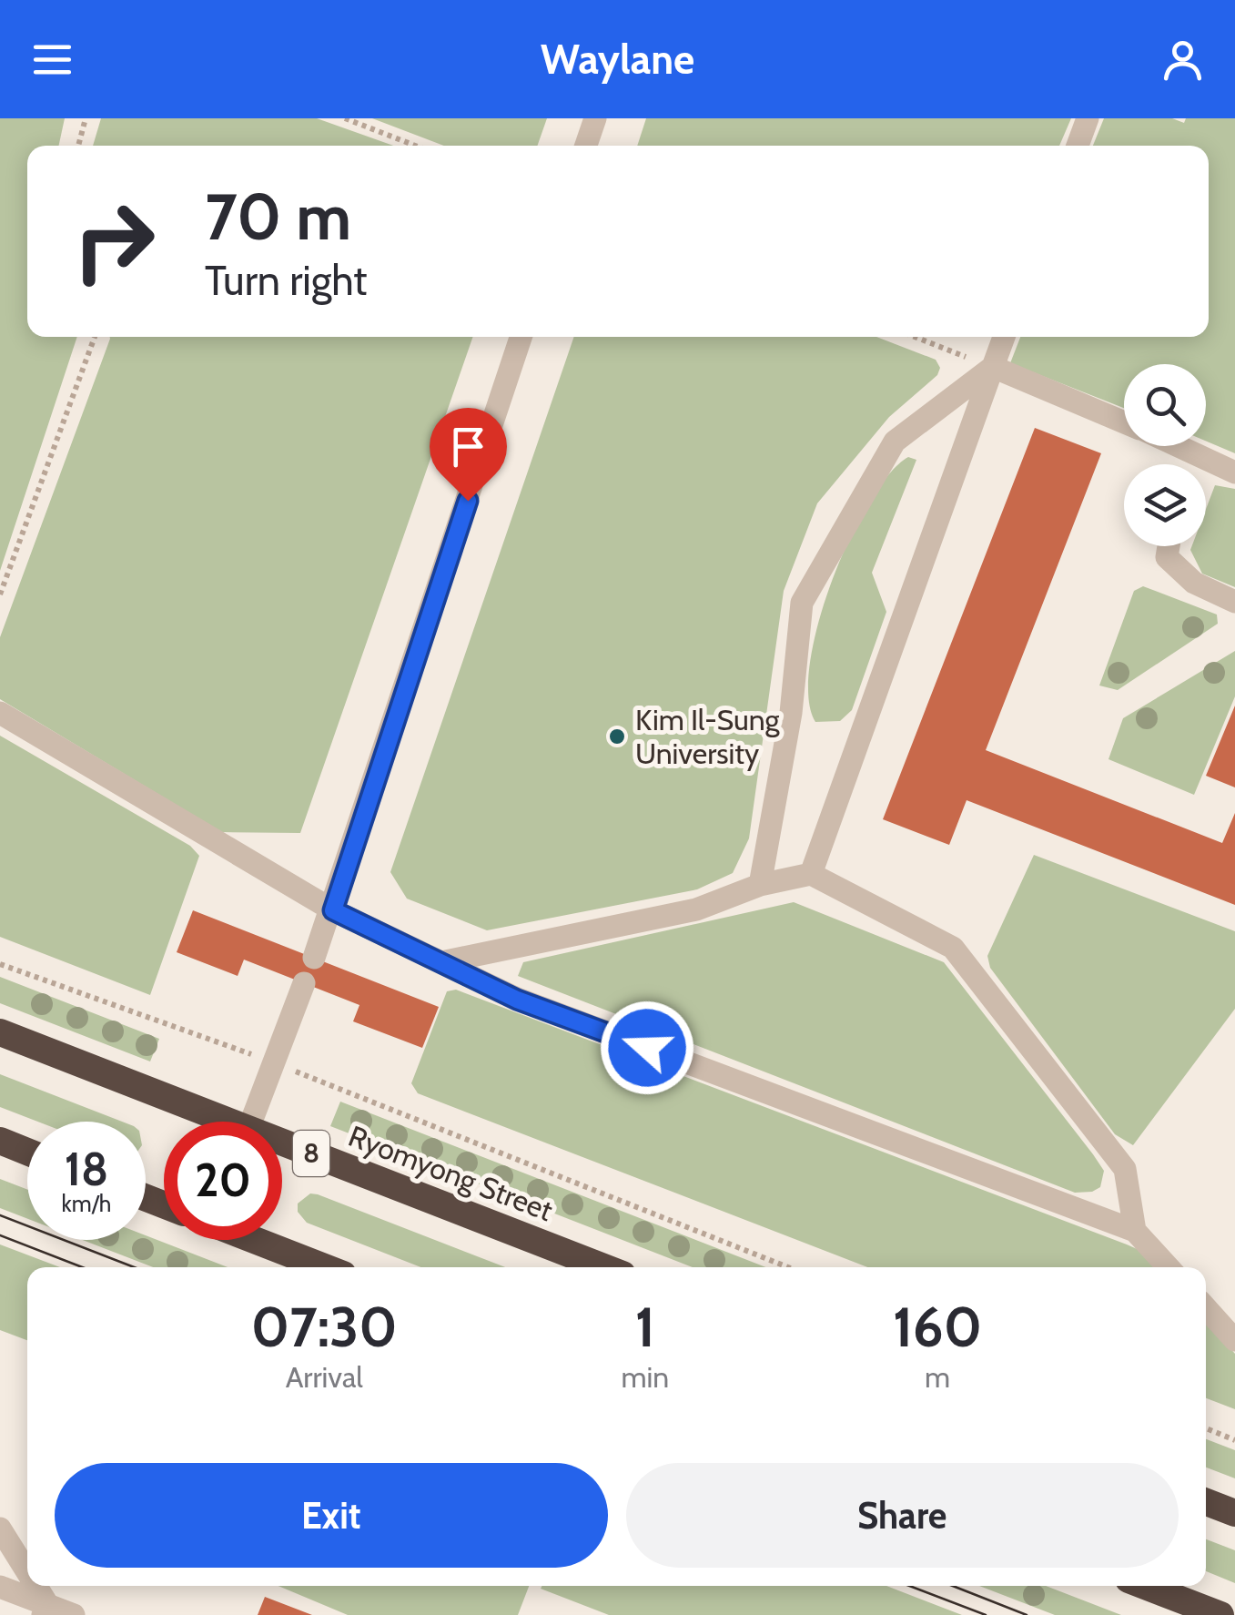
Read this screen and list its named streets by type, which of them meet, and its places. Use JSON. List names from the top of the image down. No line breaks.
{"streets":{"highway":["8","Ryomyong Street"]},"places":["Kim Il-Sung University"],"page":{"header":"Waylane","turn":["70 m","Turn right"],"speed":"18 km/h","limit":"20","eta":["07:30","Arrival","1","min","160","m"],"buttons":["Exit","Share"]}}
